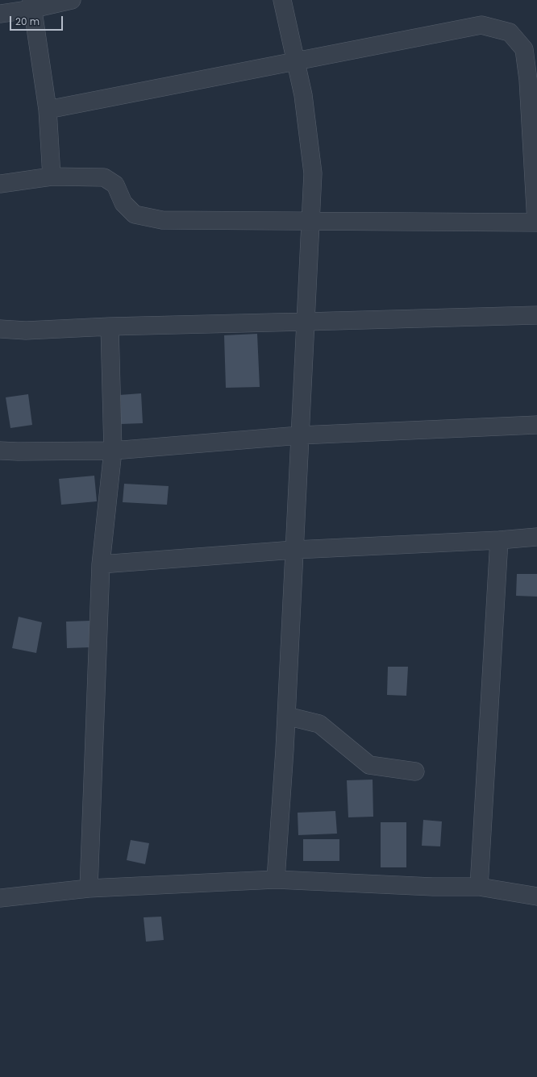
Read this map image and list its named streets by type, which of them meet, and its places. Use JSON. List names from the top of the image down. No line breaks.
{"scale_bar":"20 m"}
